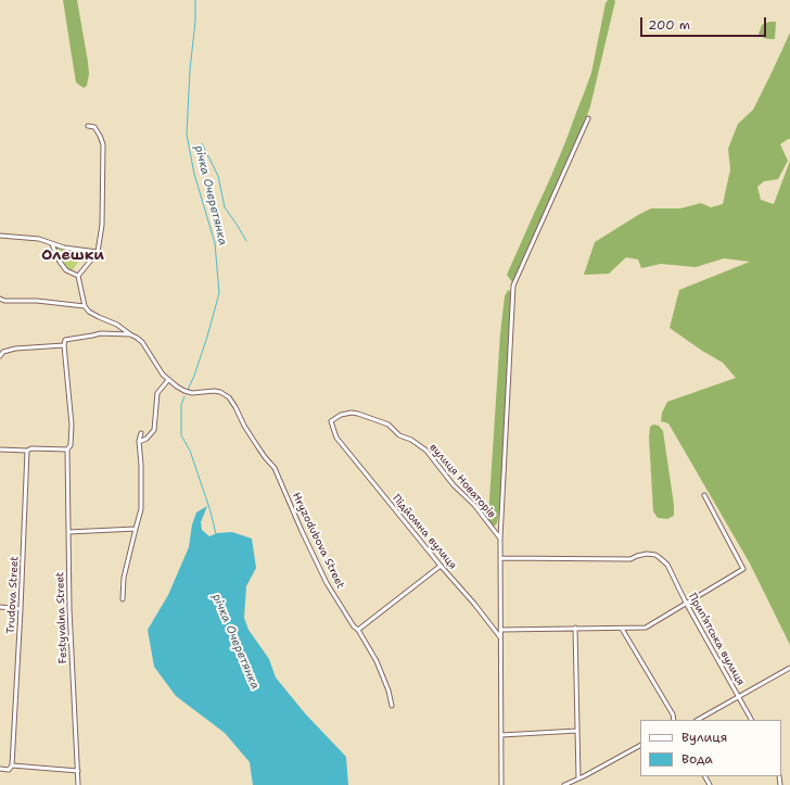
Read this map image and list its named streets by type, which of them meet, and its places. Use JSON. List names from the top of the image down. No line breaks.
{"streets":{"street":["вулиця Новаторів","Підйомна вулиця","Hryzodubova Street","Trudova Street","Festyvalna Street","Прип’ятська вулиця"]},"crossings":[["вулиця Новаторів","Підйомна вулиця"]],"districts":["Олешки"],"water":["річка Очеретянка"],"legend":["Вулиця","Вода"],"scale_bar":"200 m"}
